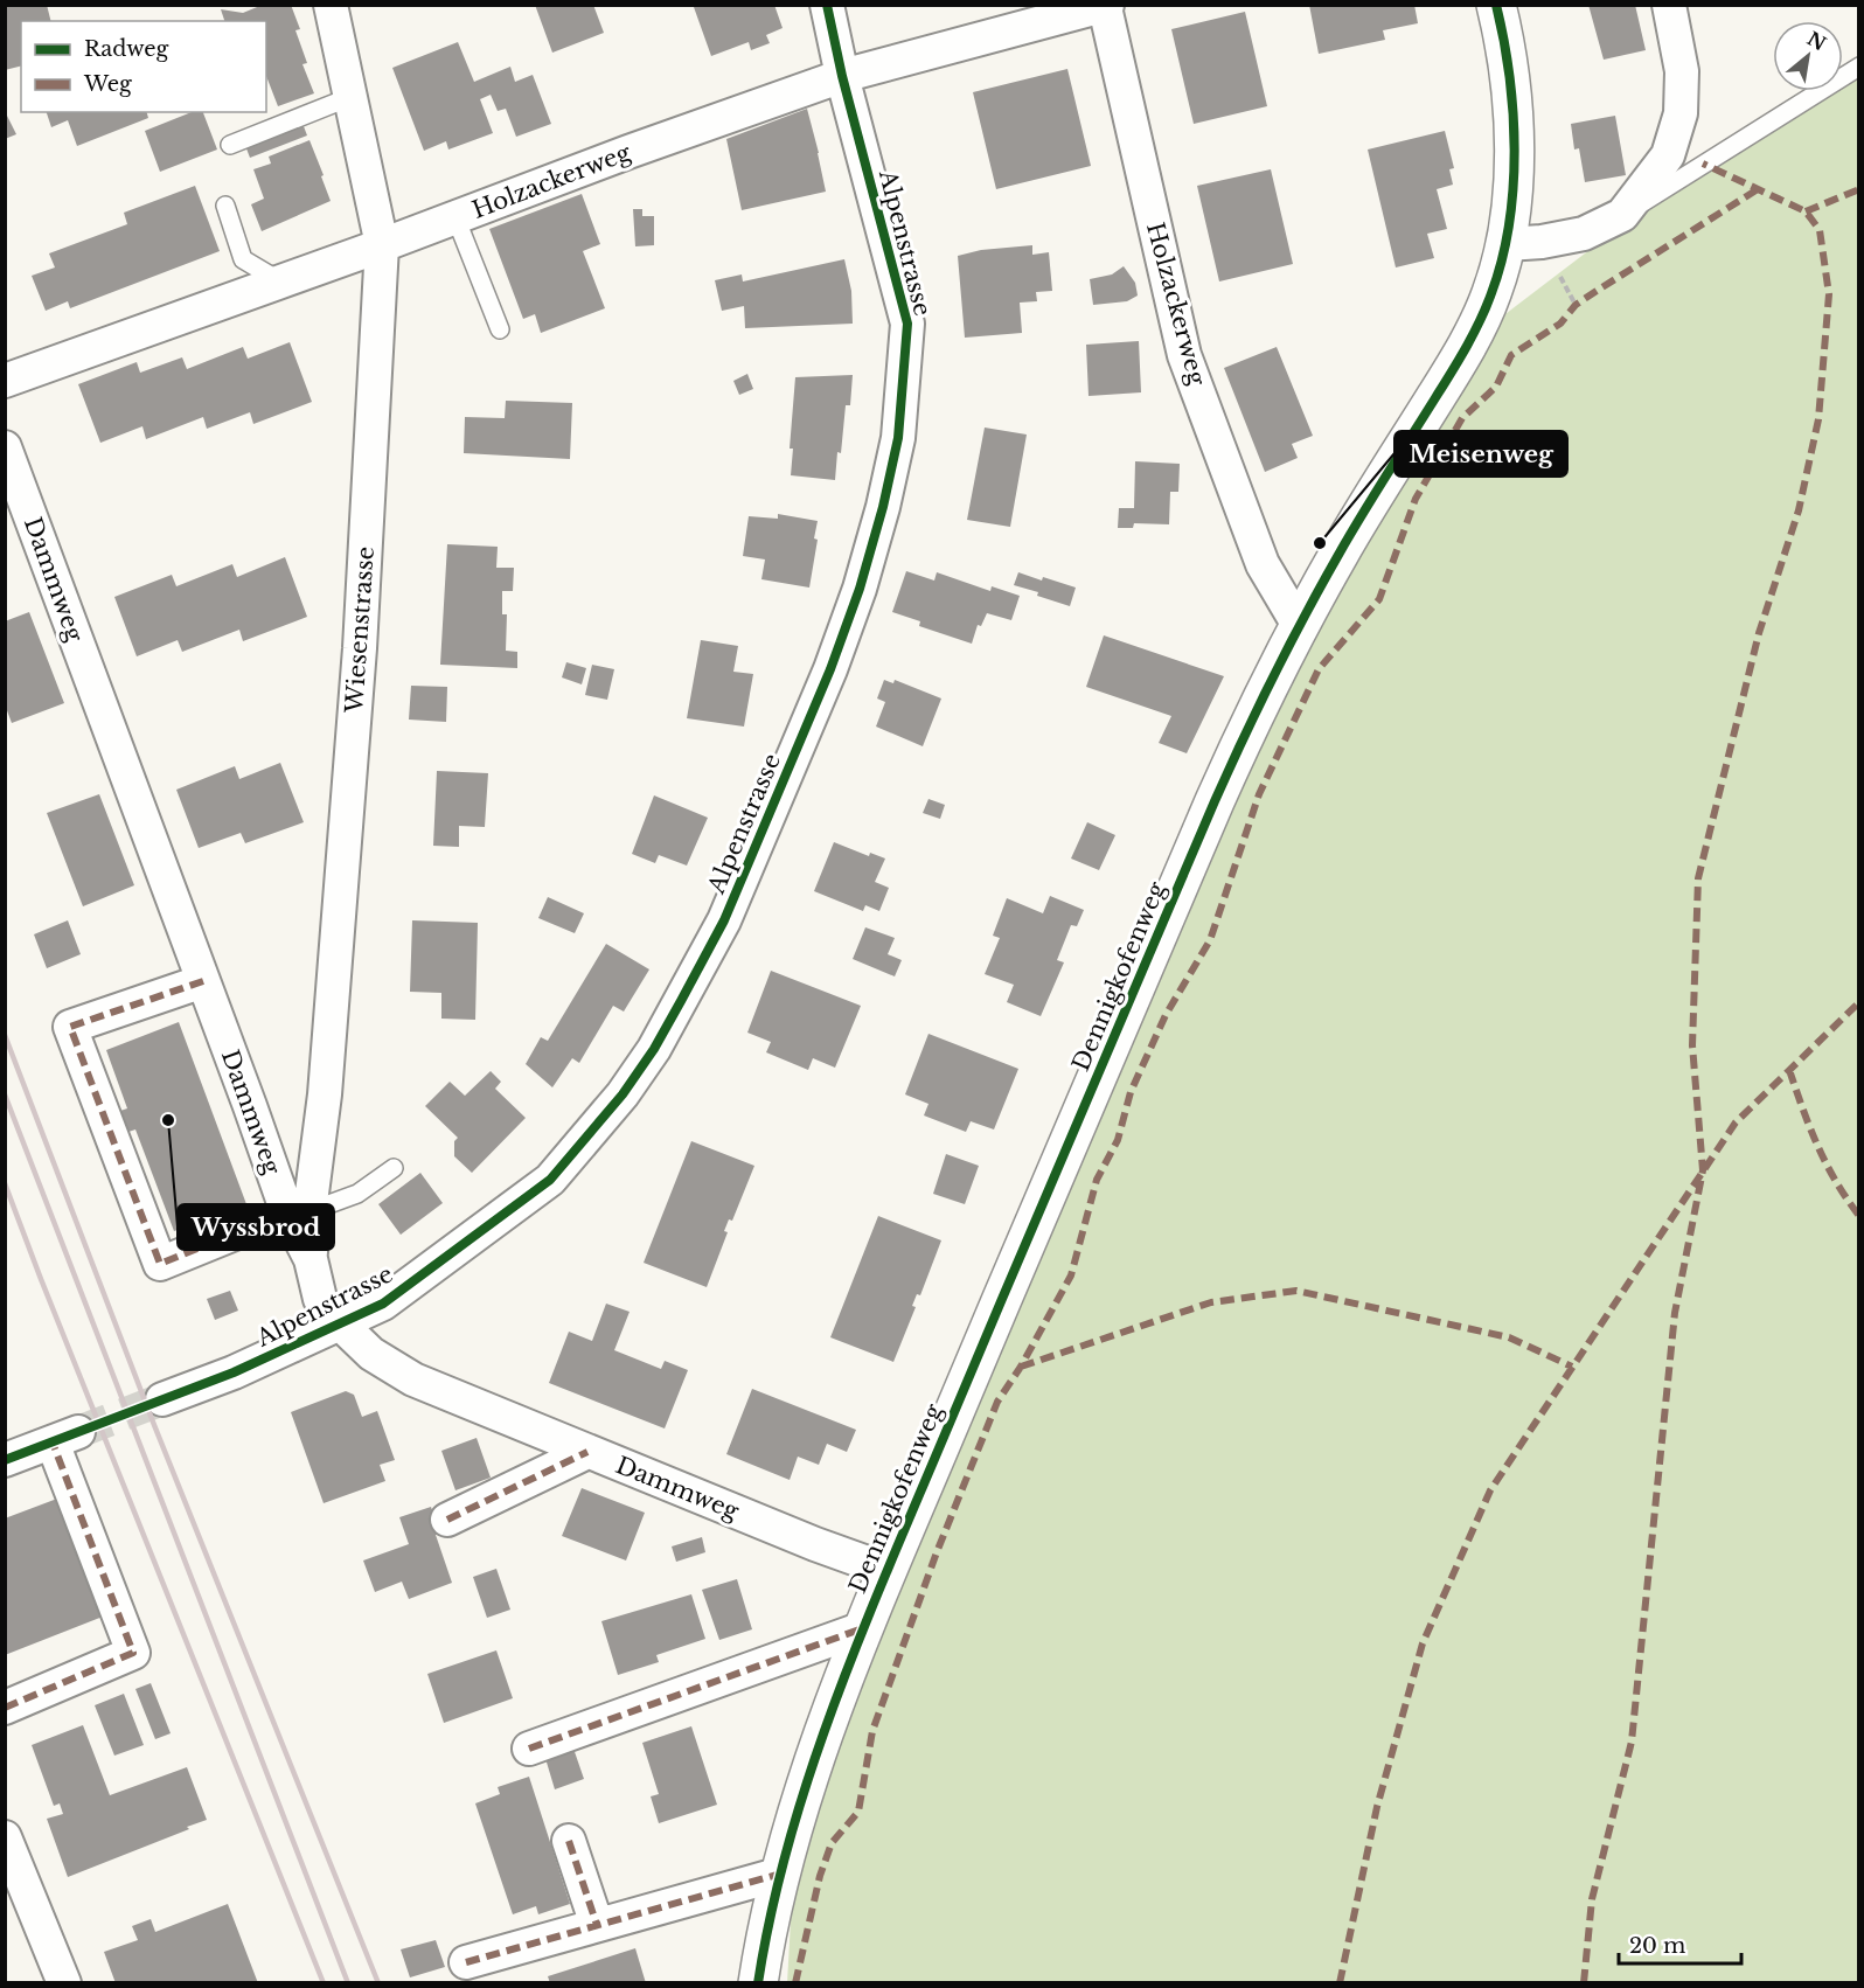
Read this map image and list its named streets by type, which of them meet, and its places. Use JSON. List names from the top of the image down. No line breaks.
{"streets":{"street":["Holzackerweg","Alpenstrasse","Dammweg","Wiesenstrasse","Dennigkofenweg"]},"crossings":[["Holzackerweg","Alpenstrasse"],["Holzackerweg","Wiesenstrasse"],["Holzackerweg","Dennigkofenweg"],["Alpenstrasse","Dammweg"],["Dammweg","Wiesenstrasse"],["Dammweg","Dennigkofenweg"]],"places":["Meisenweg","Wyssbrod"],"legend":["Radweg","Weg"],"scale_bar":"20 m","north":"top right"}
